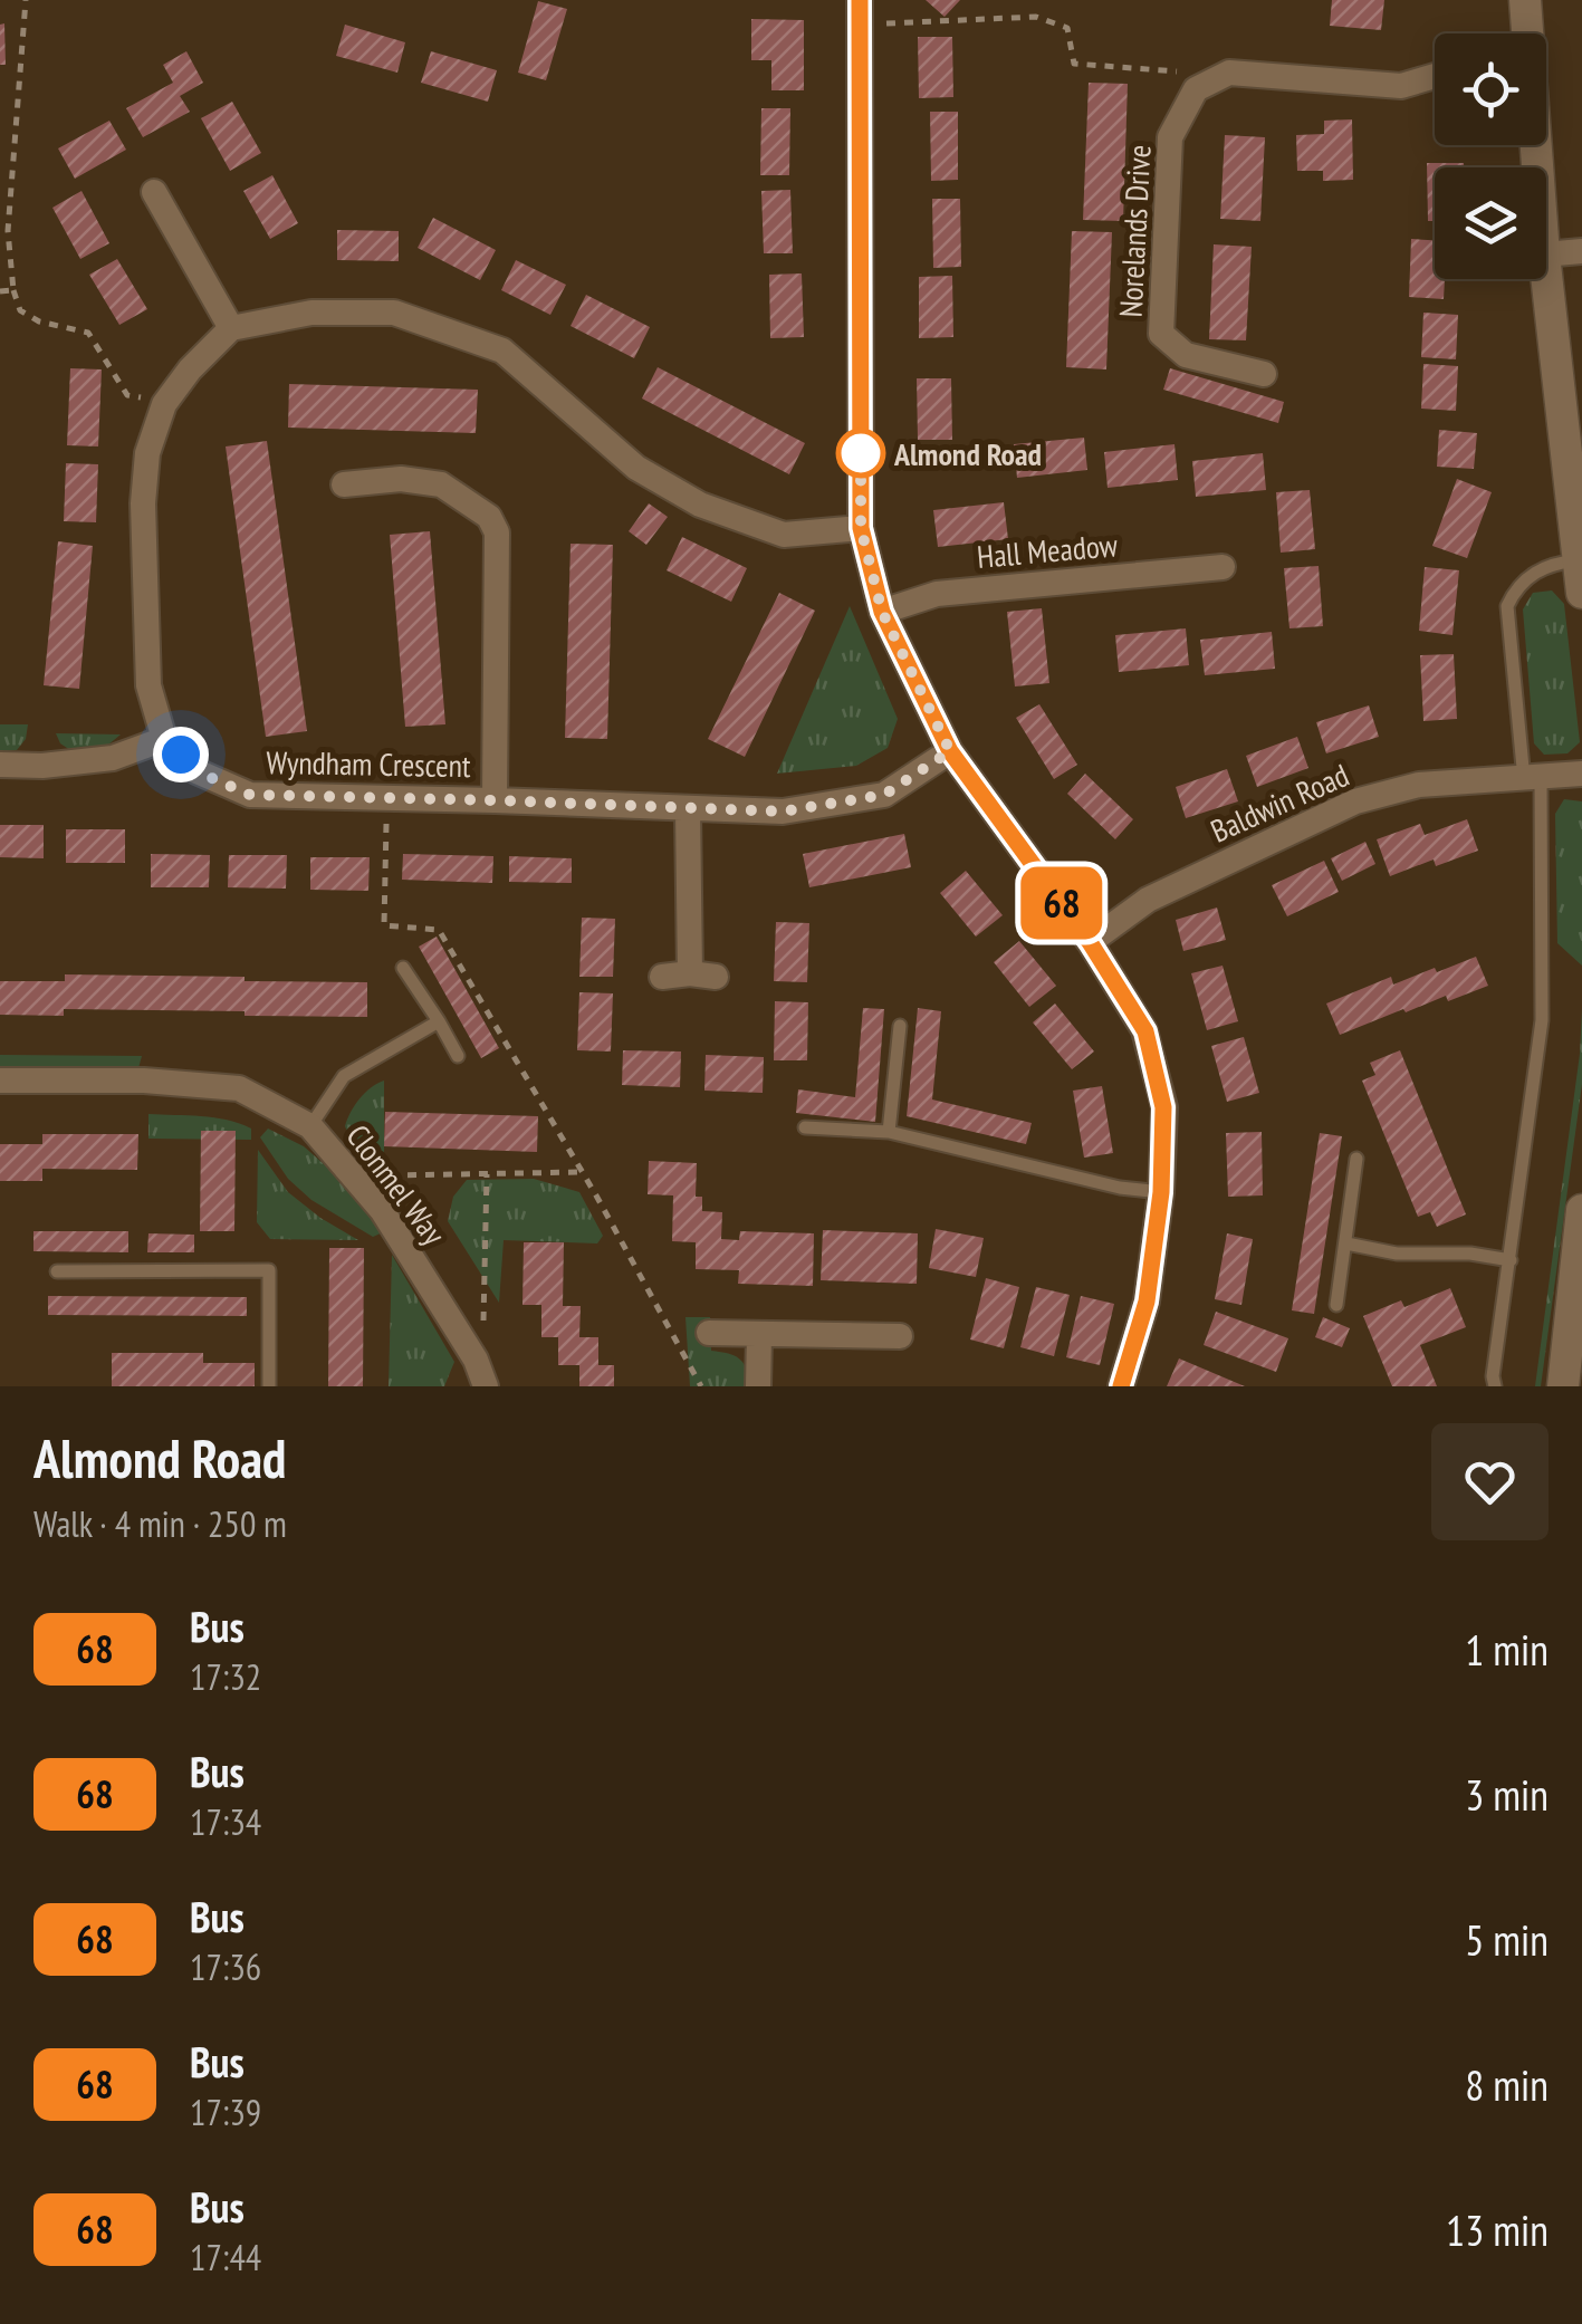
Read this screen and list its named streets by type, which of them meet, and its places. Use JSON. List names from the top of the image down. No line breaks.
{"streets":{"street":["Norelands Drive","Hall Meadow","Wyndham Crescent","Baldwin Road","Clonmel Way"]},"places":["Almond Road"],"lines":["bus line 68"],"page":{"on_map":"68","heading":["Almond Road","Walk · 4 min · 250 m"],"list":[{"mark":"68","name":"Bus","note":"17:32","value":"1 min"},{"mark":"68","name":"Bus","note":"17:34","value":"3 min"},{"mark":"68","name":"Bus","note":"17:36","value":"5 min"},{"mark":"68","name":"Bus","note":"17:39","value":"8 min"},{"mark":"68","name":"Bus","note":"17:44","value":"13 min"}]}}
